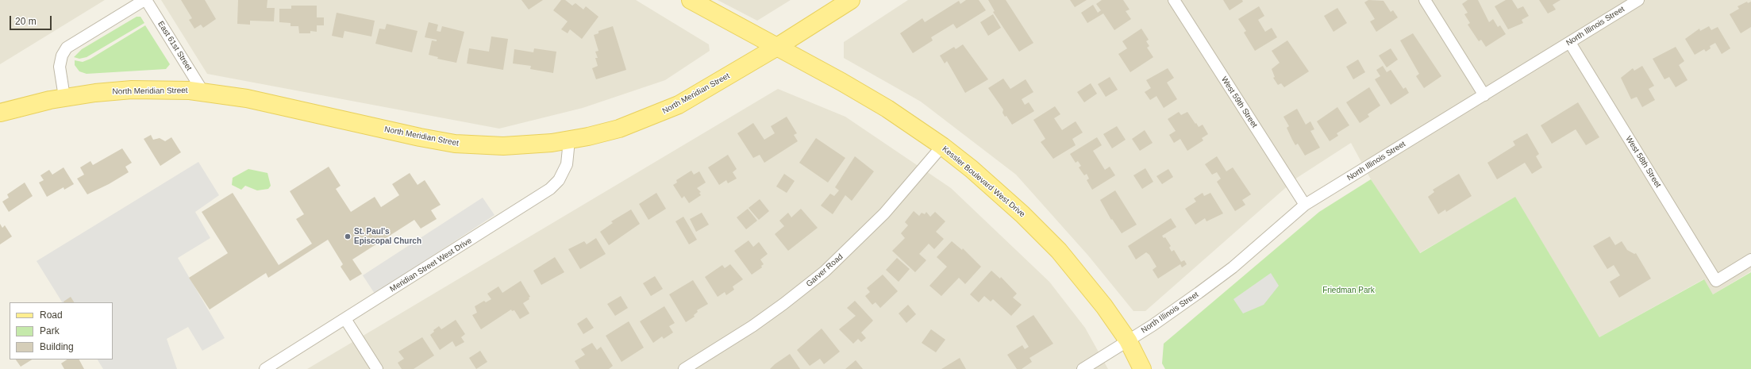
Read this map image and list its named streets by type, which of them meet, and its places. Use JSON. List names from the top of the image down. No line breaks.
{"streets":{"main road":["North Meridian Street","Kessler Boulevard West Drive"],"street":["North Illinois Street","East 61st Street","West 59th Street","West 58th Street","Meridian Street West Drive","Garver Road"]},"crossings":[["North Illinois Street","West 59th Street"],["North Illinois Street","West 58th Street"],["North Illinois Street","Kessler Boulevard West Drive"],["East 61st Street","North Meridian Street"],["North Meridian Street","Kessler Boulevard West Drive"],["North Meridian Street","Meridian Street West Drive"],["Kessler Boulevard West Drive","Garver Road"]],"parks":["Friedman Park"],"places":["St. Paul's Episcopal Church"],"legend":["Road","Park","Building"],"scale_bar":"20 m"}
